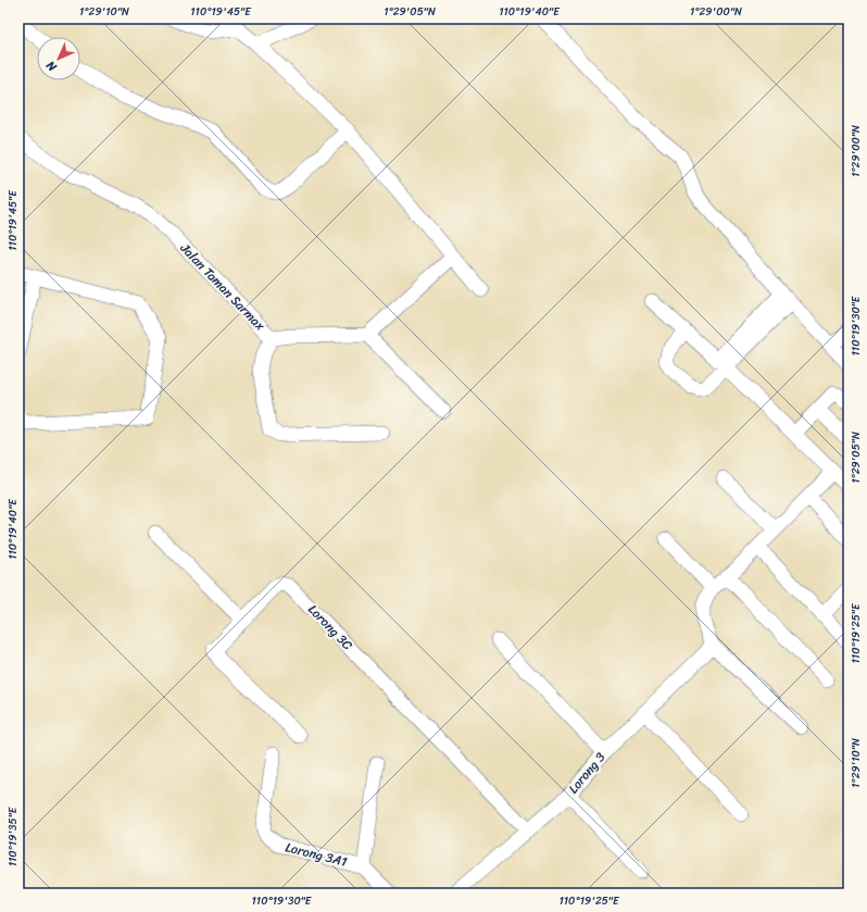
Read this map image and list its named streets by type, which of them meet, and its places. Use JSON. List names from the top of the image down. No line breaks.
{"streets":{"street":["Jalan Taman Sarmax","Lorong 3C","Lorong 3","Lorong 3A1"]},"crossings":[["Lorong 3C","Lorong 3"]],"north":"bottom left","coordinates":["1°29'10\"N","110°19'45\"E","1°29'05\"N","110°19'40\"E","1°29'00\"N","110°19'30\"E","110°19'25\"E","110°19'35\"E"]}
